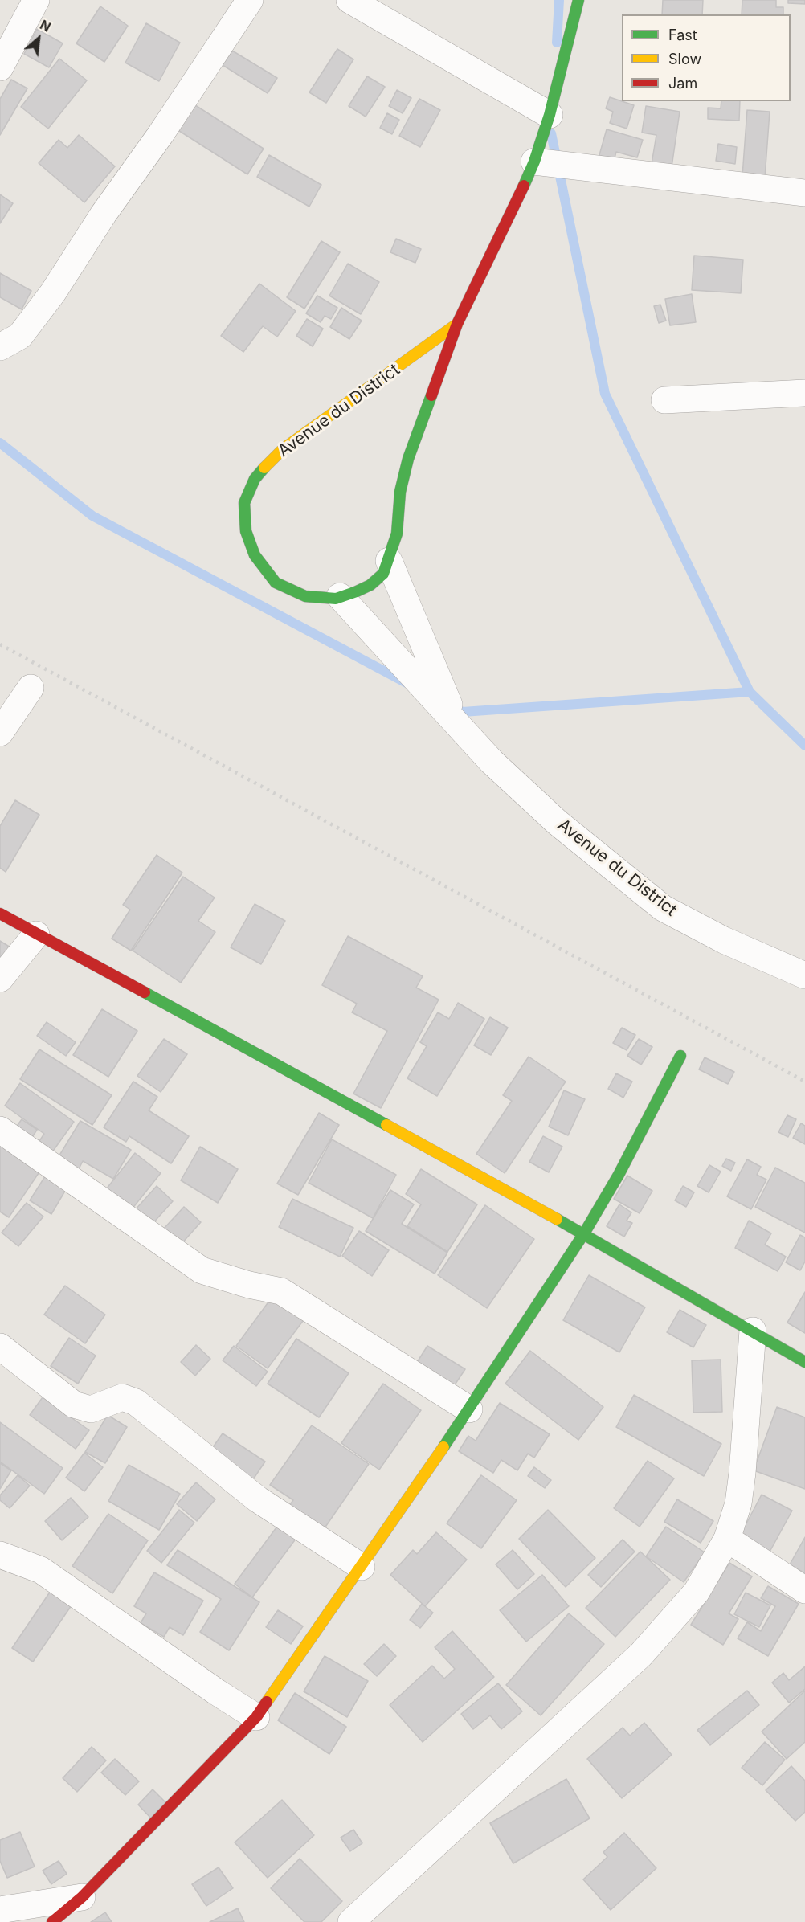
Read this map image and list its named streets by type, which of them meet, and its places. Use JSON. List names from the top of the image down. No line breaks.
{"streets":{"street":["Avenue du District"]},"legend":["Fast","Slow","Jam"],"north":"top right"}
